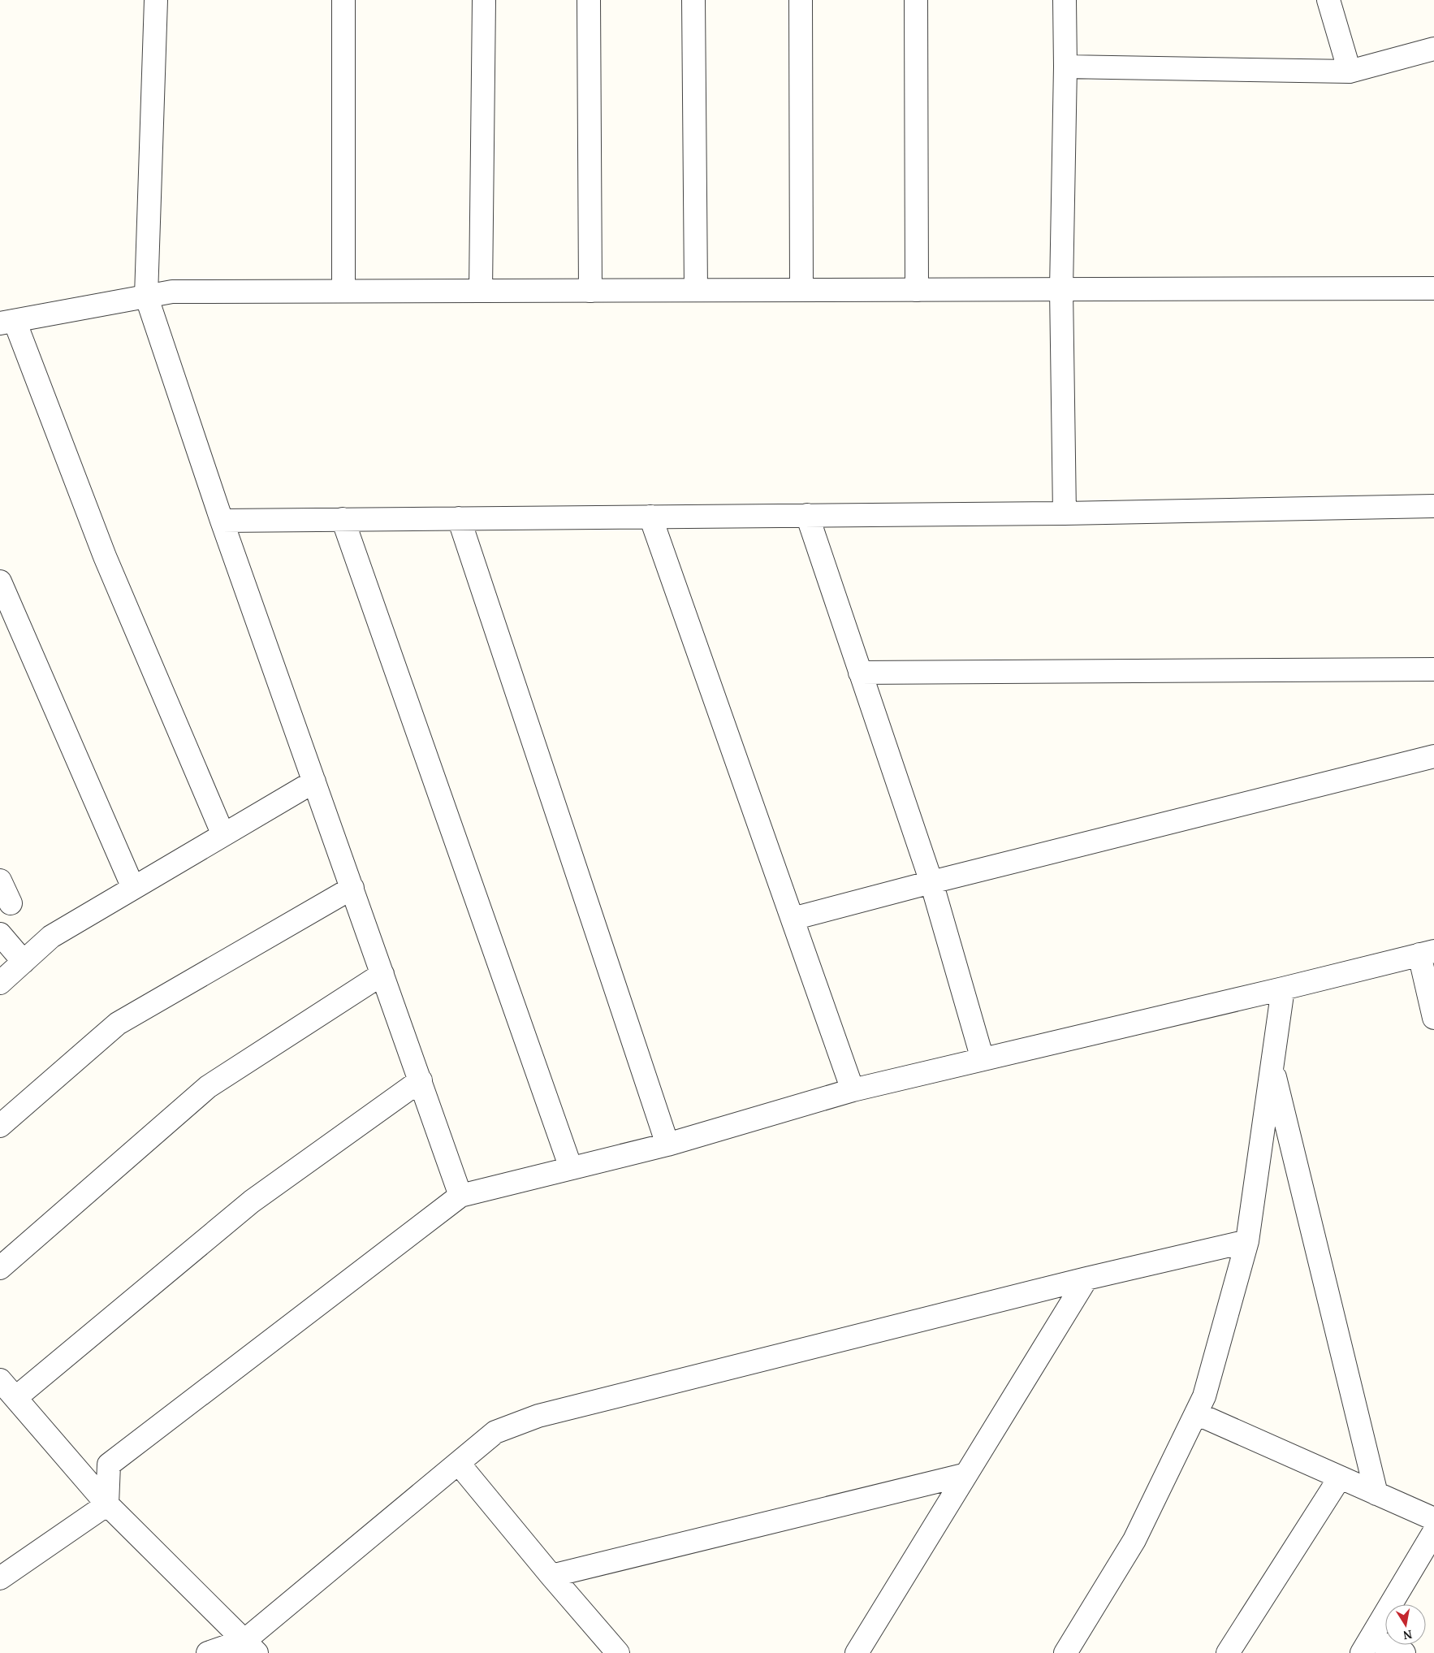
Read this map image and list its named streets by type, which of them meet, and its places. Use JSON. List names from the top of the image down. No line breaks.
{"north":"bottom"}
